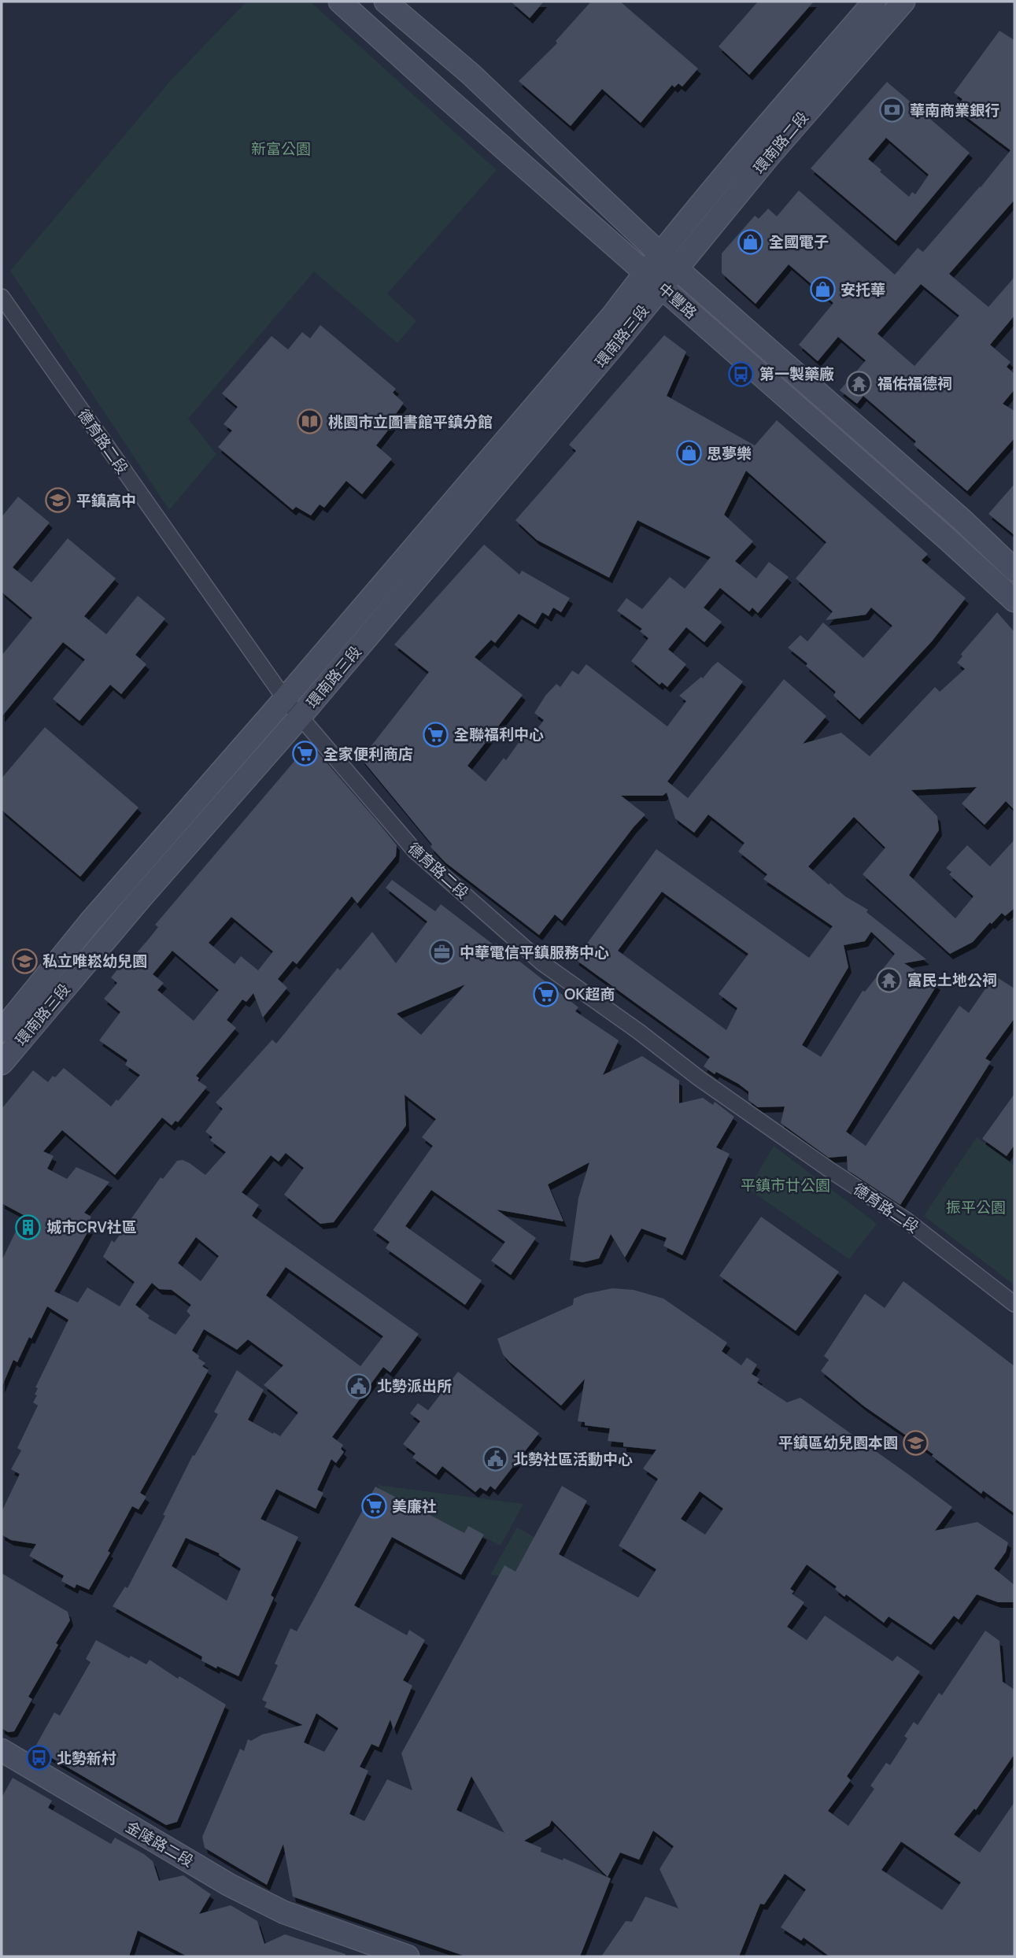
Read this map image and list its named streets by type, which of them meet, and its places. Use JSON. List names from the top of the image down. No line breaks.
{"streets":{"main road":["環南路二段","中豐路","環南路三段","金陵路二段"],"street":["德育路二段"]},"crossings":[["環南路二段","中豐路"],["環南路二段","環南路三段"],["中豐路","環南路三段"],["環南路三段","德育路二段"]],"parks":["新富公園","平鎮市廿公園","振平公園"],"places":{"bank":["華南商業銀行"],"shop":["全國電子","安托華","思夢樂"],"bus stop":["第一製藥廠","北勢新村"],"temple":["福佑福德祠","富民土地公祠"],"library":["桃園市立圖書館平鎮分館"],"school or university":["平鎮高中","私立唯崧幼兒園","平鎮區幼兒園本園"],"supermarket":["全聯福利中心","全家便利商店","OK超商","美廉社"],"office":["中華電信平鎮服務中心"],"building":["城市CRV社區"],"public building":["北勢派出所","北勢社區活動中心"]}}
